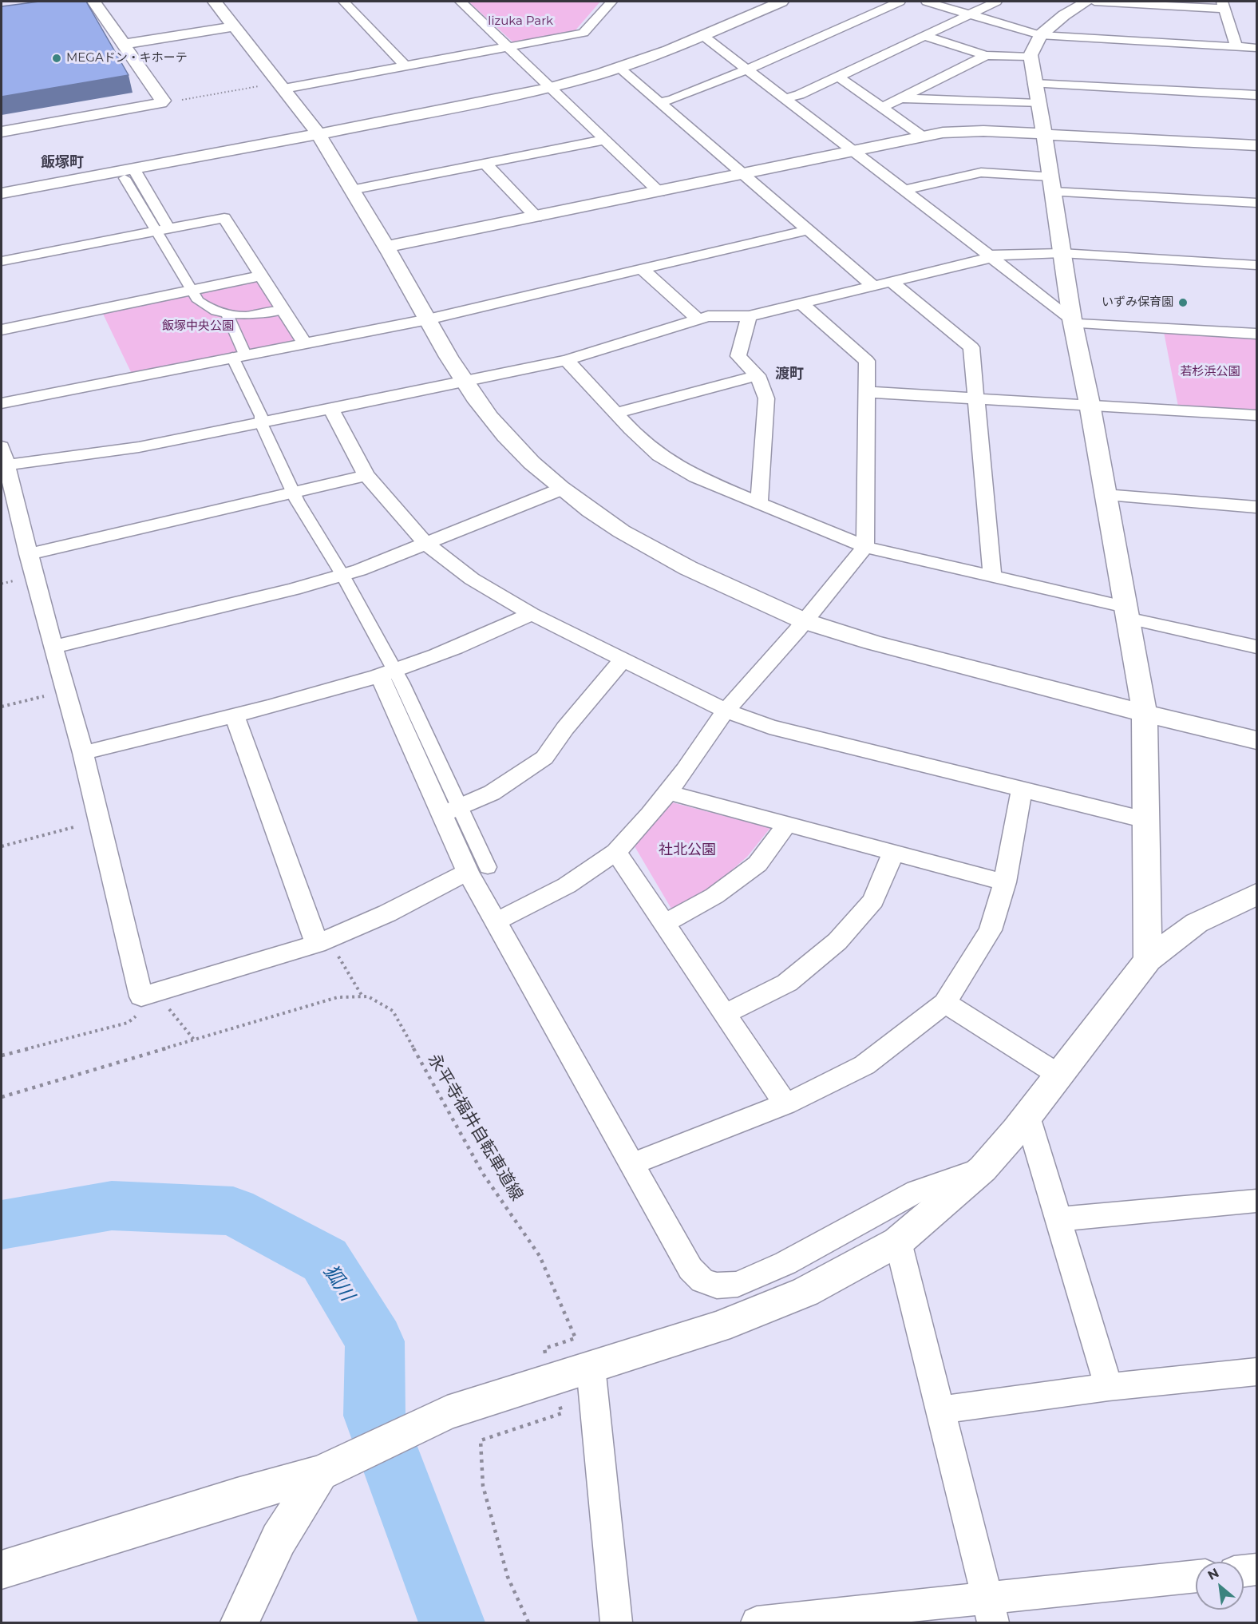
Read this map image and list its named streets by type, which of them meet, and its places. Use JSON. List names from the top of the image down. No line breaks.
{"streets":{"path":["永平寺福井自転車道線"]},"districts":["飯塚町","渡町"],"water":["狐川"],"parks":["Iizuka Park","飯塚中央公園","若杉浜公園","社北公園"],"places":["MEGAドン・キホーテ","いずみ保育園"],"north":"top left"}
